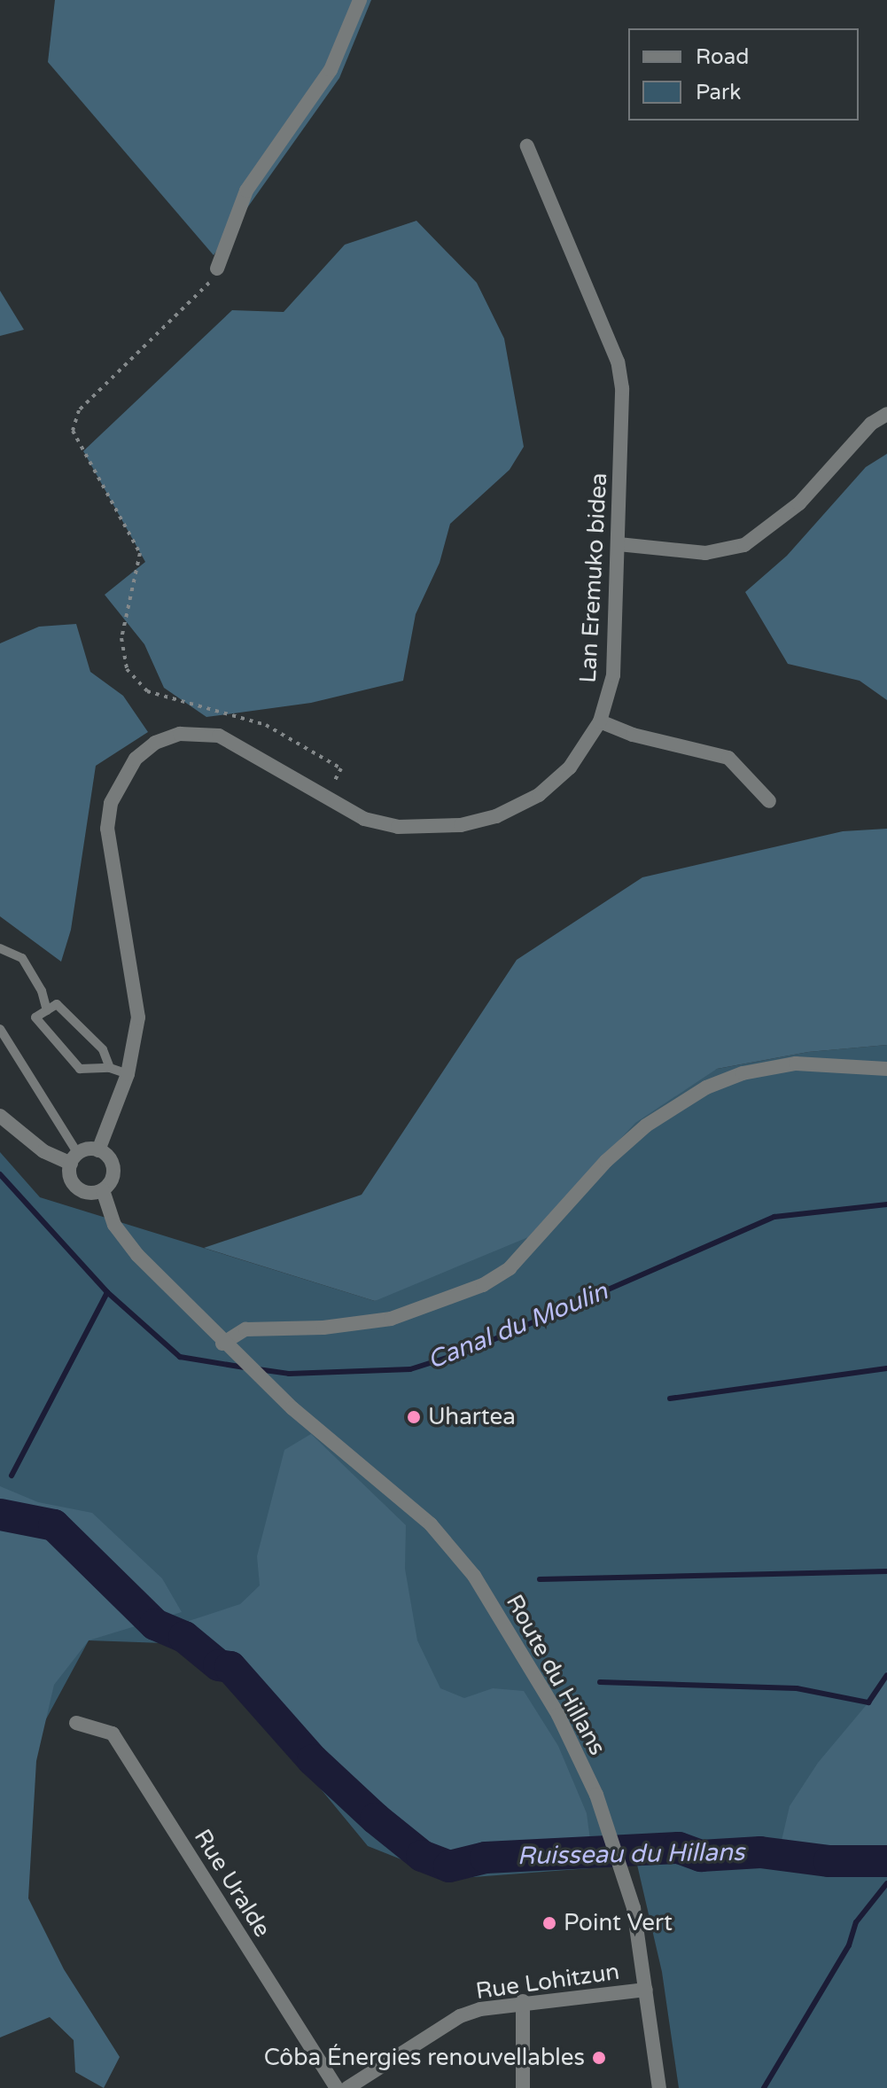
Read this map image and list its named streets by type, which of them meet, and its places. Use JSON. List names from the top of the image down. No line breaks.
{"streets":{"street":["Lan Eremuko bidea","Route du Hillans","Rue Uralde","Rue Lohitzun"]},"crossings":[["Lan Eremuko bidea","Route du Hillans"],["Route du Hillans","Rue Lohitzun"]],"water":["Canal du Moulin","Ruisseau du Hillans"],"places":["Uhartea","Point Vert","Côba Énergies renouvellables"],"legend":["Road","Park"]}
